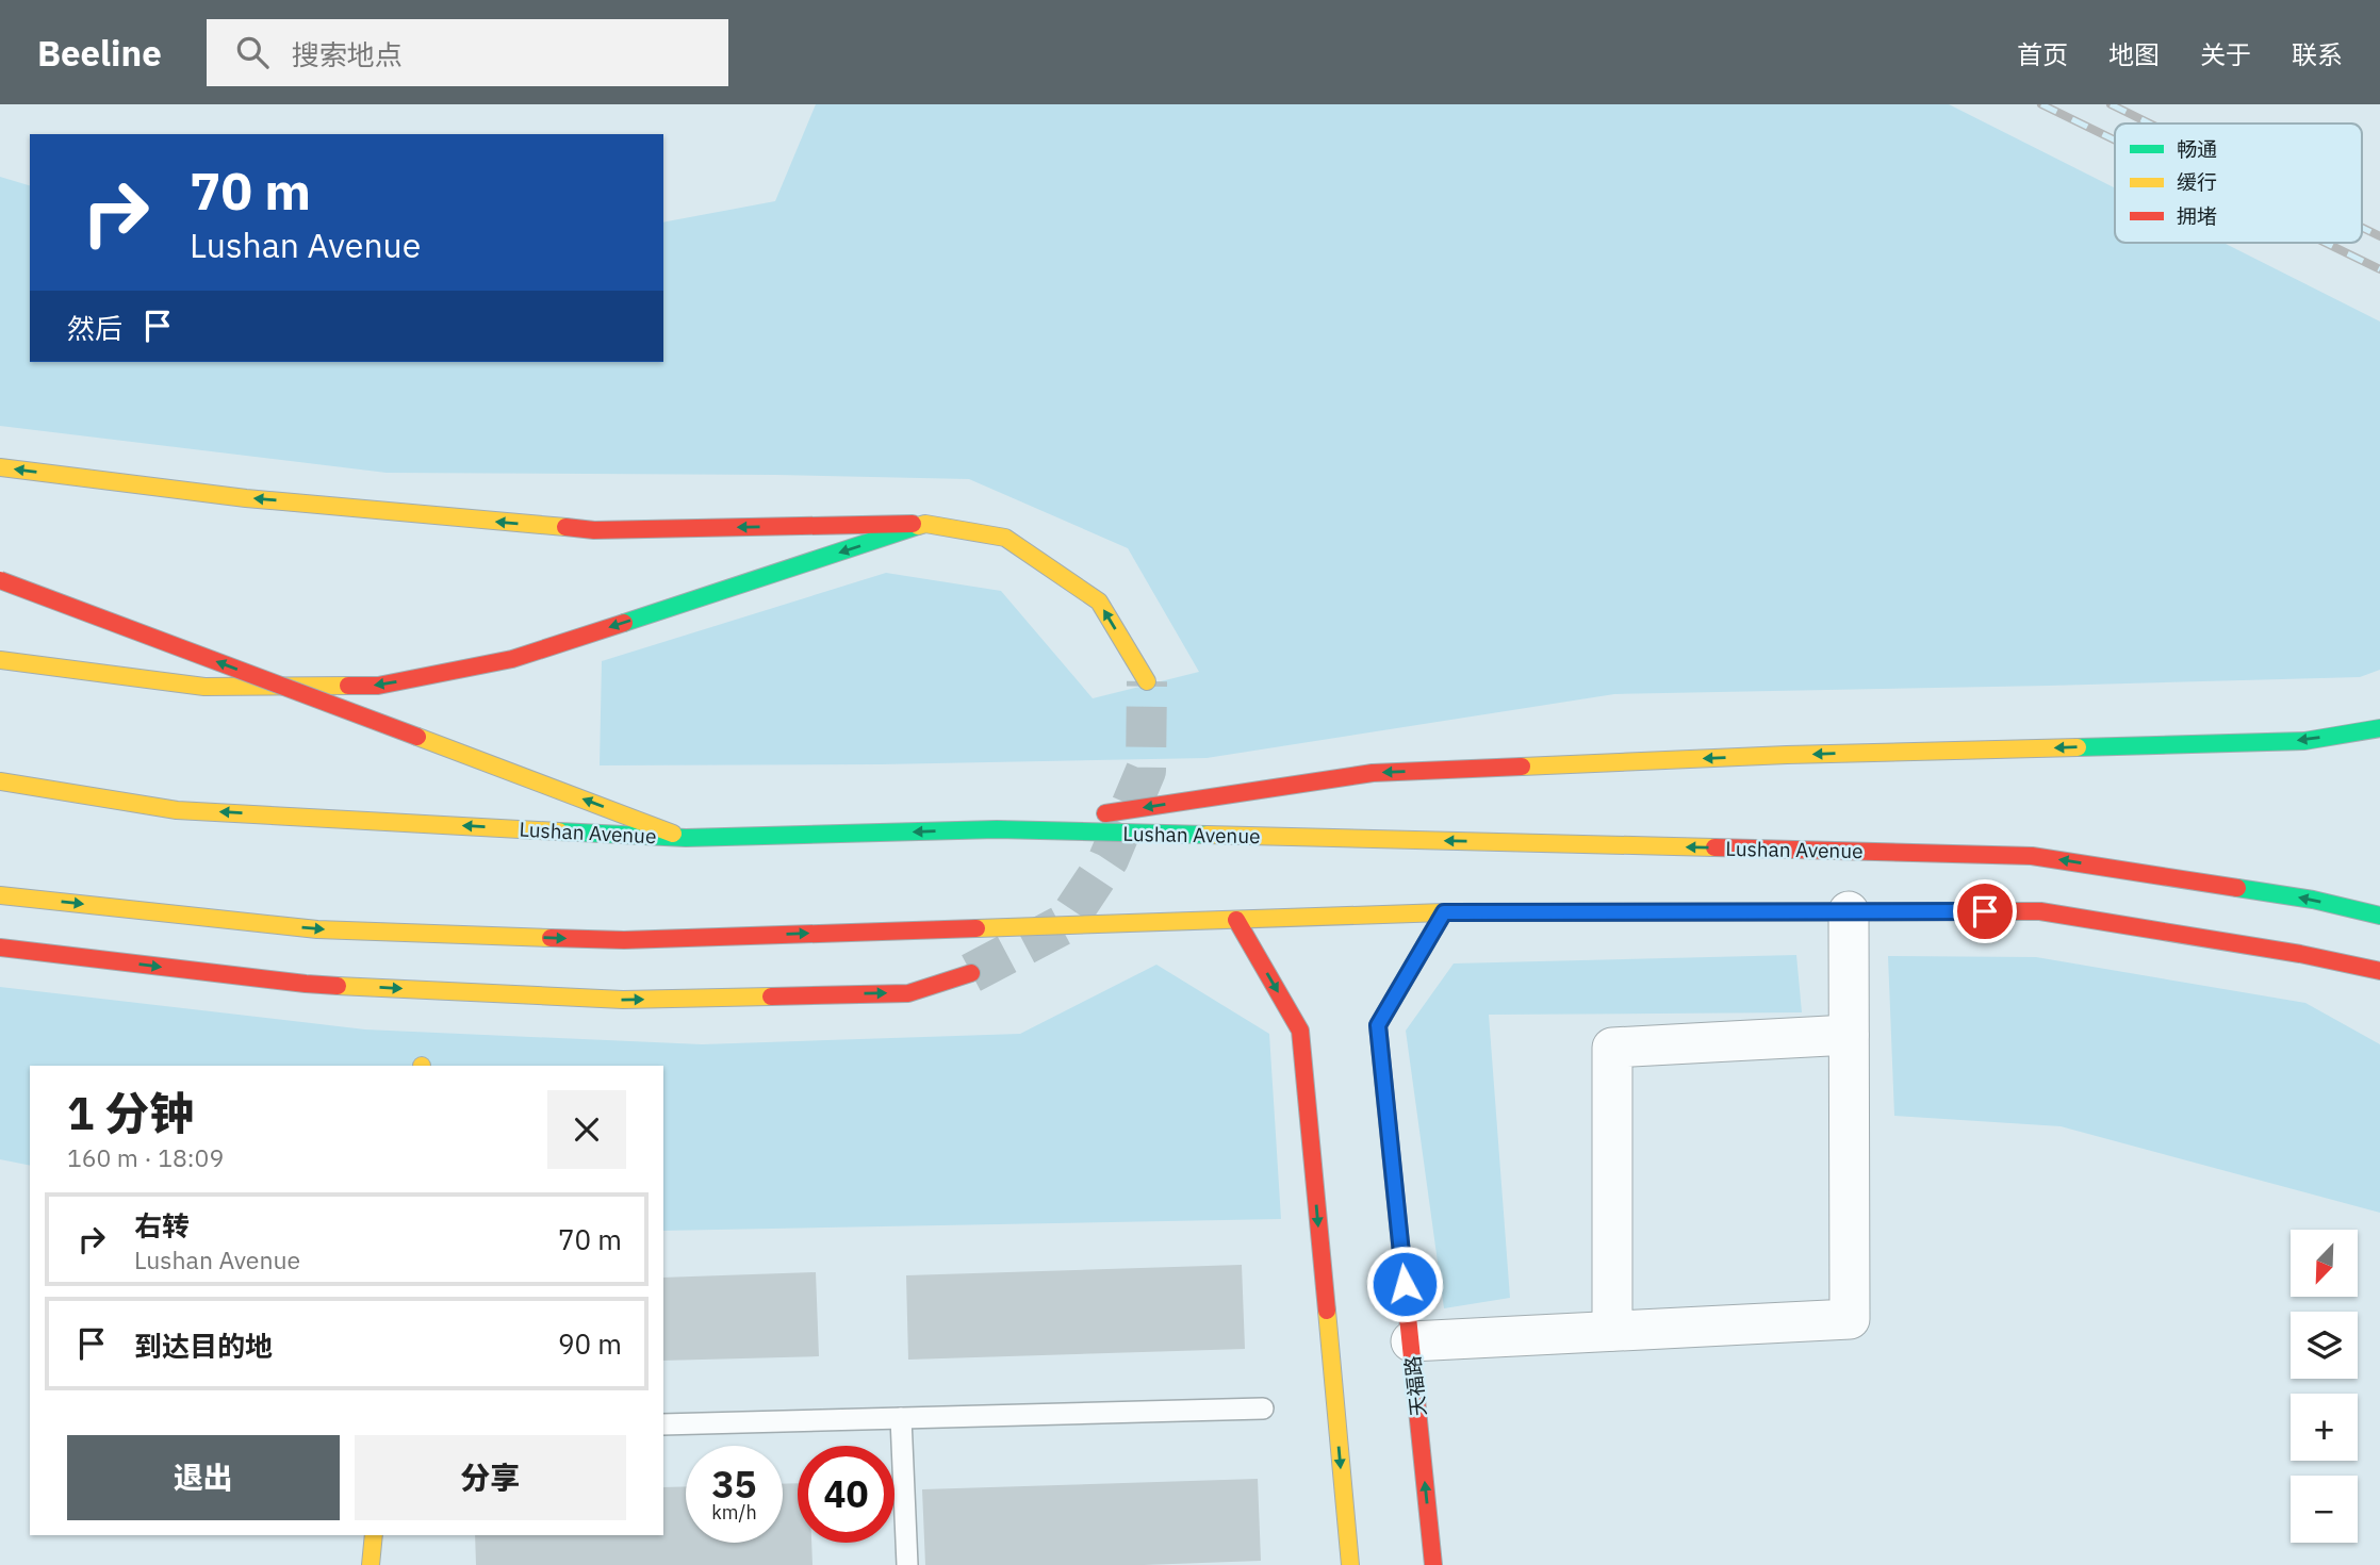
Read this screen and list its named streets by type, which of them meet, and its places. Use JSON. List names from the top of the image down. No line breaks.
{"streets":{"main road":["Lushan Avenue","天福路"]},"legend":["畅通","缓行","拥堵"],"north":"bottom left","page":{"header":"Beeline","search":"搜索地点","nav":["首页","地图","关于","联系"],"turn":["70 m","Lushan Avenue"],"then":"然后","heading":["1 分钟","160 m · 18:09"],"list":[{"name":"右转","note":"Lushan Avenue","value":"70 m"},{"name":"到达目的地","value":"90 m"}],"map_buttons":["+","−"],"buttons":["退出","分享"],"speed":"35 km/h","limit":"40"}}
